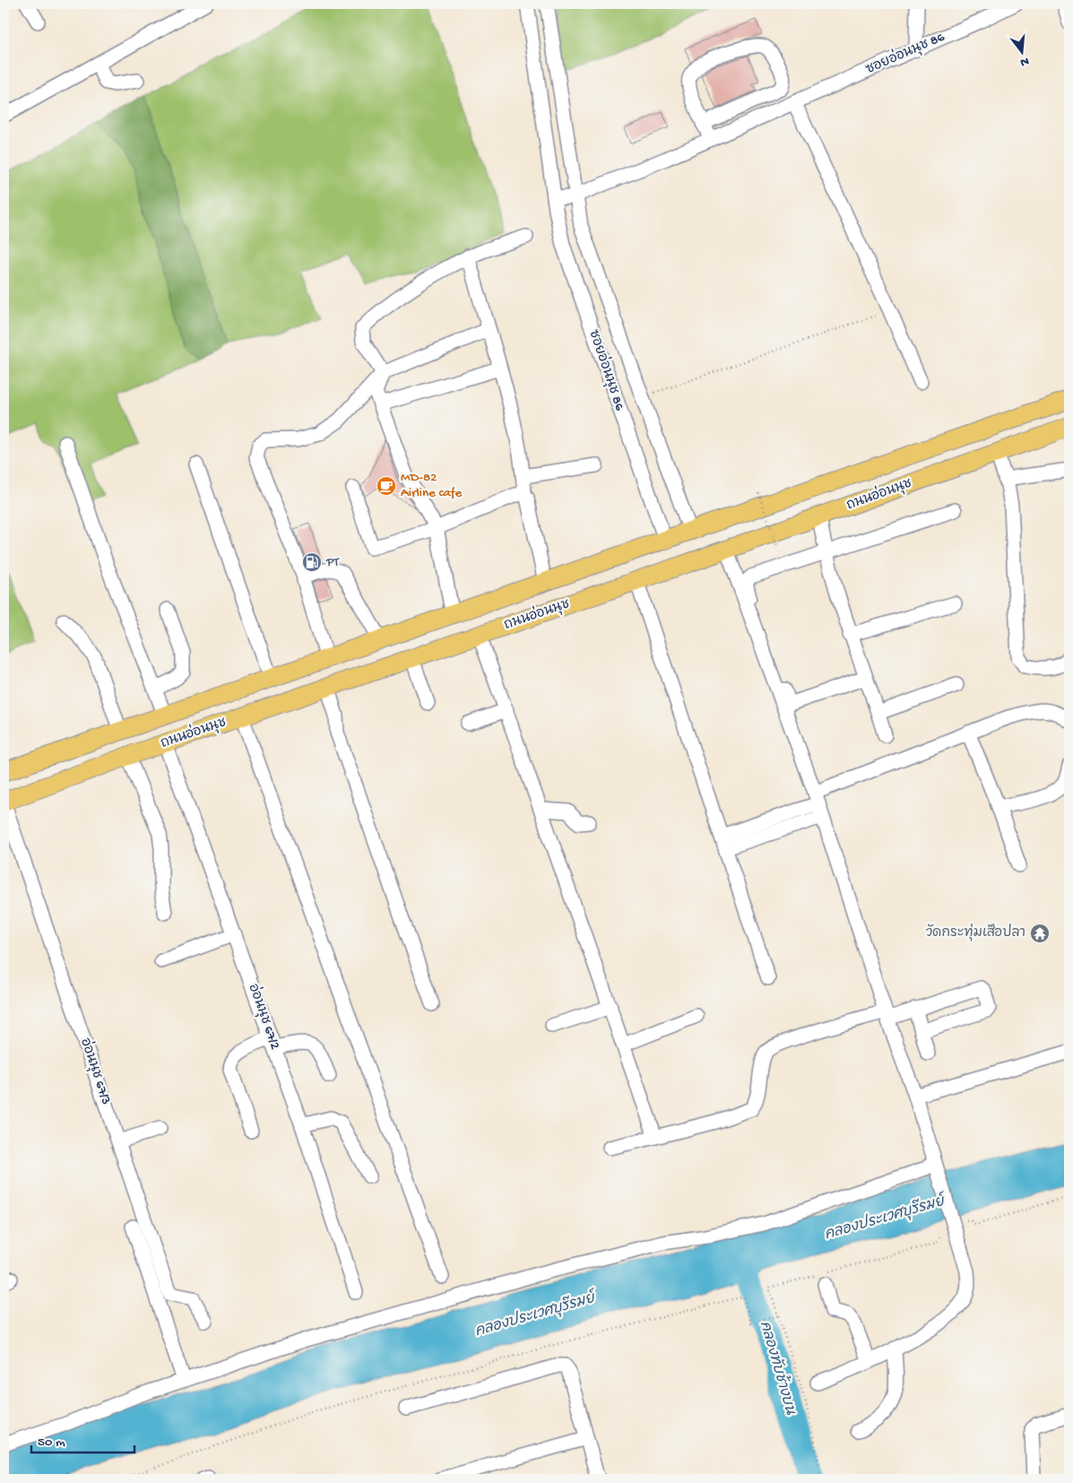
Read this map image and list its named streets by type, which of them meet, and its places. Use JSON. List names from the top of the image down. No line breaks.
{"streets":{"main road":["ถนนอ่อนนุช"],"street":["ซอยอ่อนนุช 86","อ่อนนุช 67/2","อ่อนนุช 67/3"]},"crossings":[["ซอยอ่อนนุช 86","ถนนอ่อนนุช"],["ถนนอ่อนนุช","อ่อนนุช 67/2"],["ถนนอ่อนนุช","อ่อนนุช 67/3"]],"water":["คลองประเวศบุรีรมย์","คลองทับช้างบน"],"places":{"cafe":["MD-82 Airline cafe"],"fuel station":["PT"],"temple":["วัดกระทุ่มเสือปลา"]},"scale_bar":"50 m","north":"bottom"}
